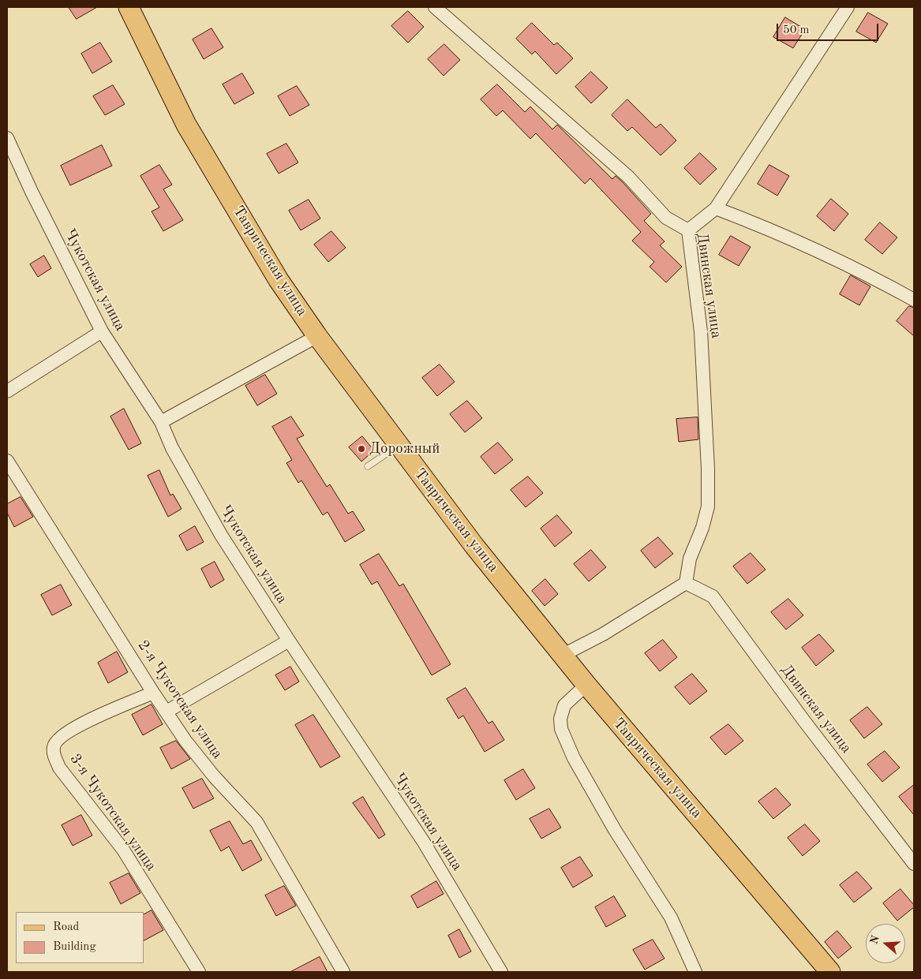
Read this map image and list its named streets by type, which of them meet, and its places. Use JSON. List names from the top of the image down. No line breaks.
{"streets":{"main road":["Таврическая улица"],"street":["Чукотская улица","Двинская улица","2-я Чукотская улица","3-я Чукотская улица"]},"crossings":[["2-я Чукотская улица","3-я Чукотская улица"]],"places":["Дорожный"],"legend":["Road","Building"],"scale_bar":"50 m","north":"left"}
